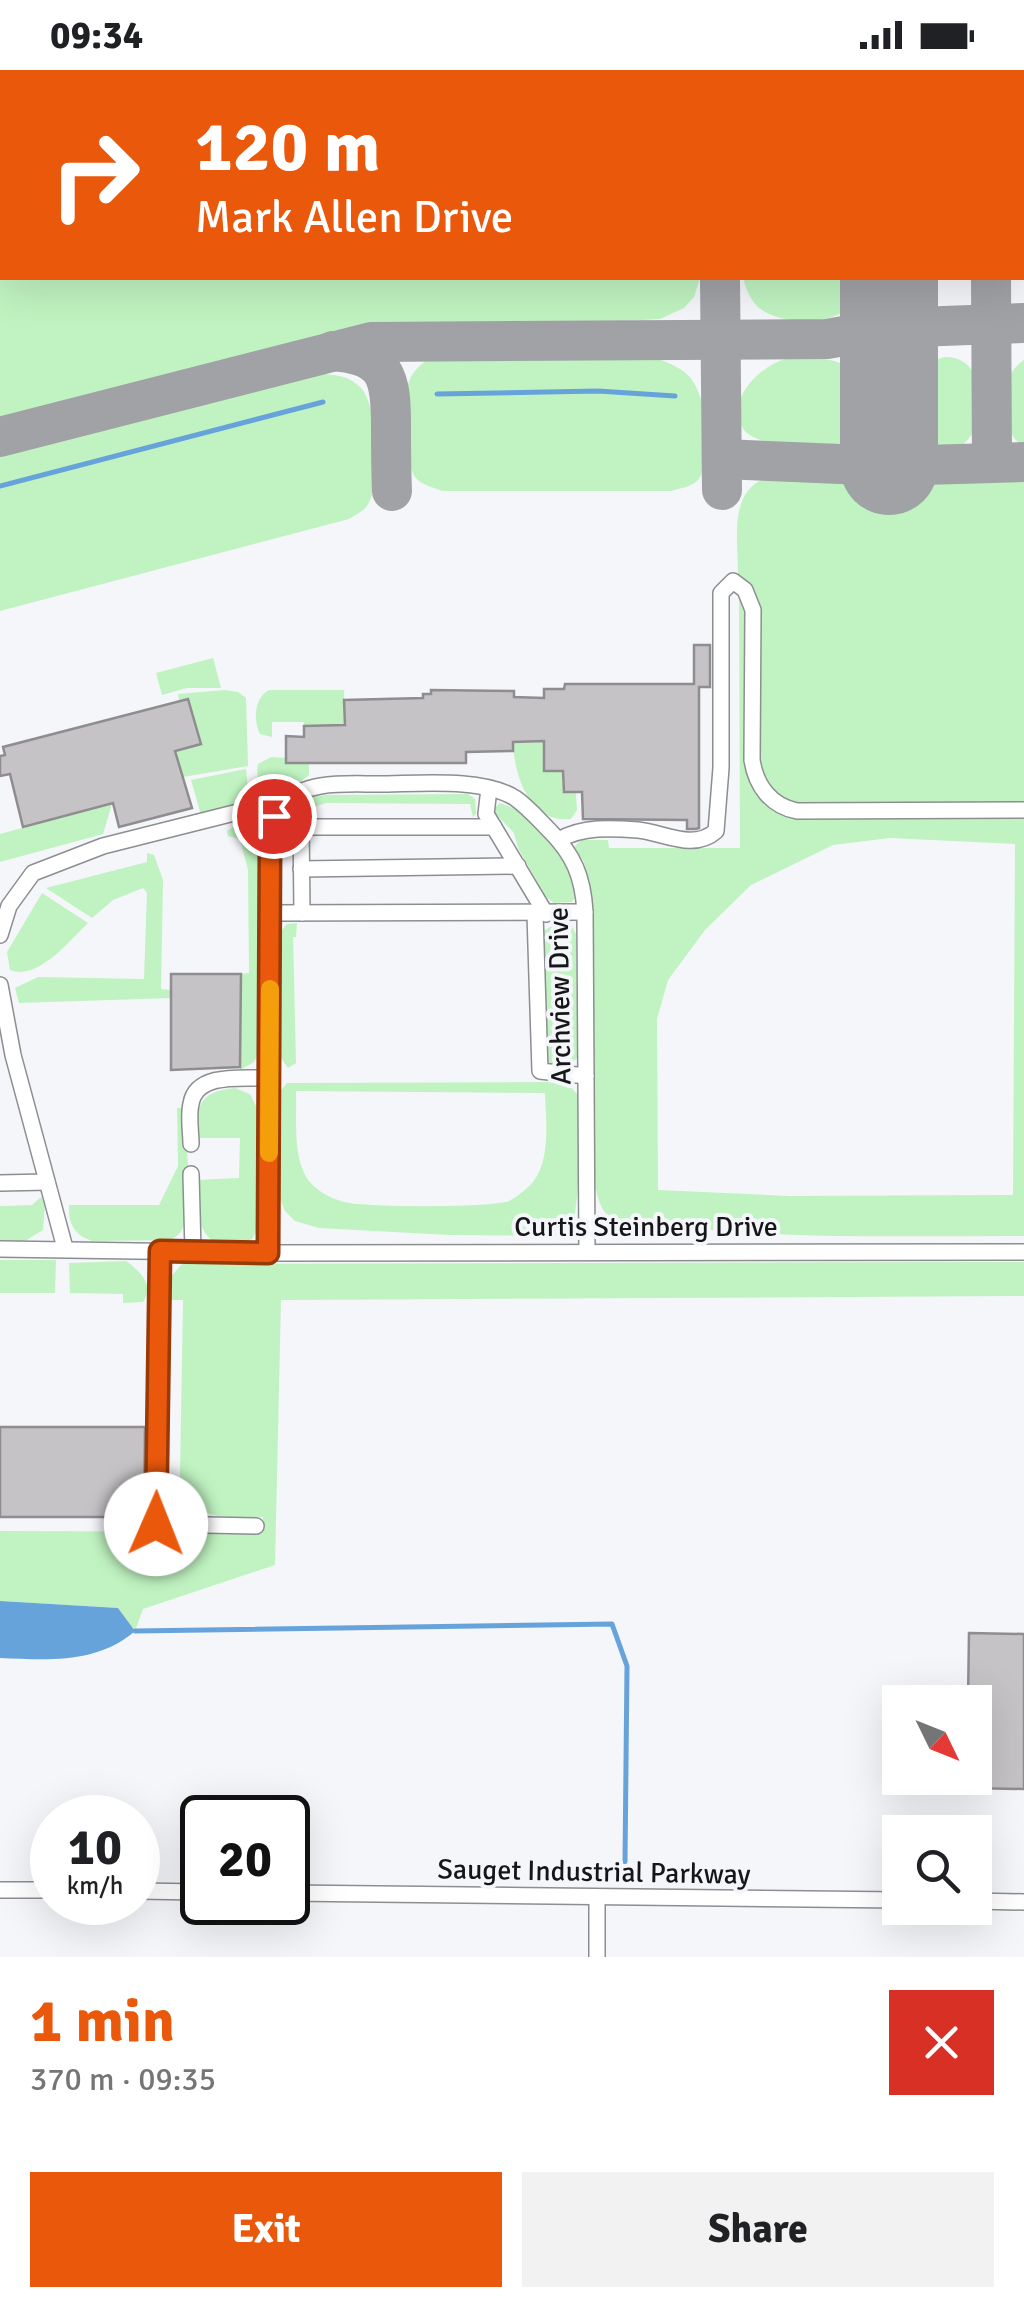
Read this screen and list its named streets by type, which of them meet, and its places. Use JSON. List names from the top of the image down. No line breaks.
{"streets":{"street":["Archview Drive","Curtis Steinberg Drive","Sauget Industrial Parkway"]},"crossings":[["Archview Drive","Curtis Steinberg Drive"]],"north":"bottom right","page":{"status":"09:34","turn":["120 m","Mark Allen Drive"],"speed":"10 km/h","limit":"20","heading":["1 min","370 m · 09:35"],"buttons":["Exit","Share"]}}
